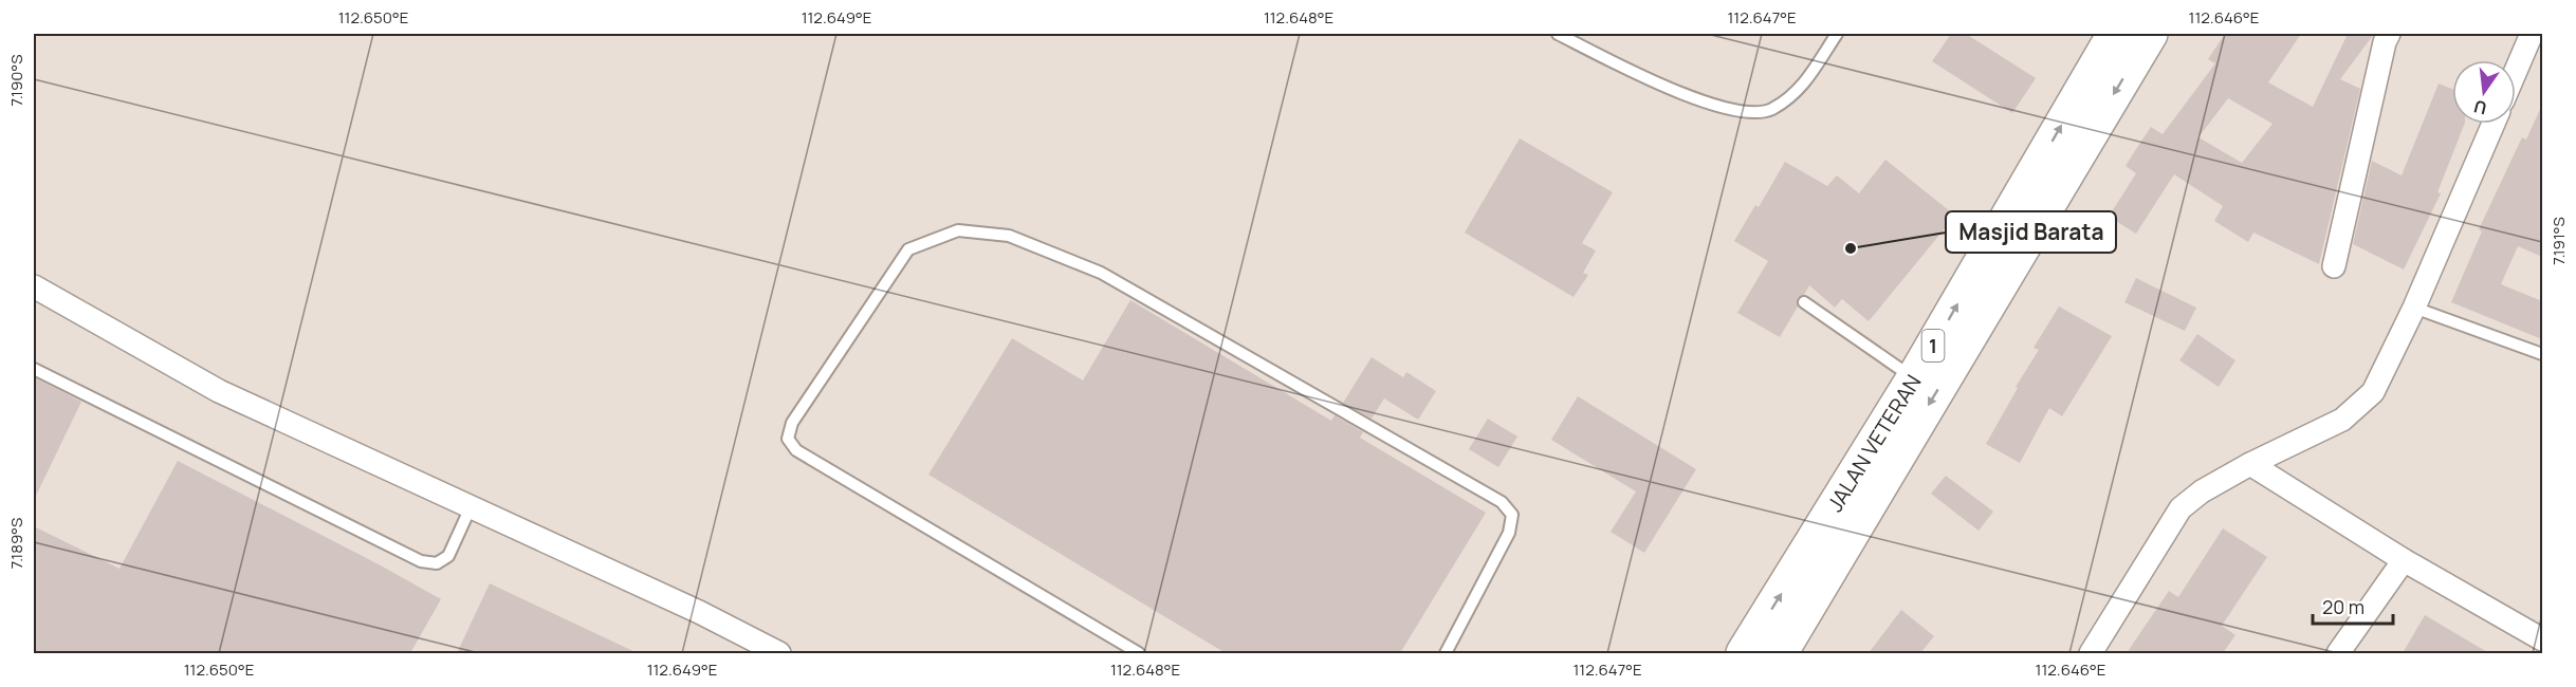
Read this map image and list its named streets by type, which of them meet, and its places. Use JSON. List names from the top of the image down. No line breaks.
{"streets":{"highway":["1","JALAN VETERAN"]},"places":["Masjid Barata"],"scale_bar":"20 m","north":"bottom","coordinates":["112.650°E","112.649°E","112.648°E","112.647°E","112.646°E","7.190°S","7.191°S","7.189°S"]}
